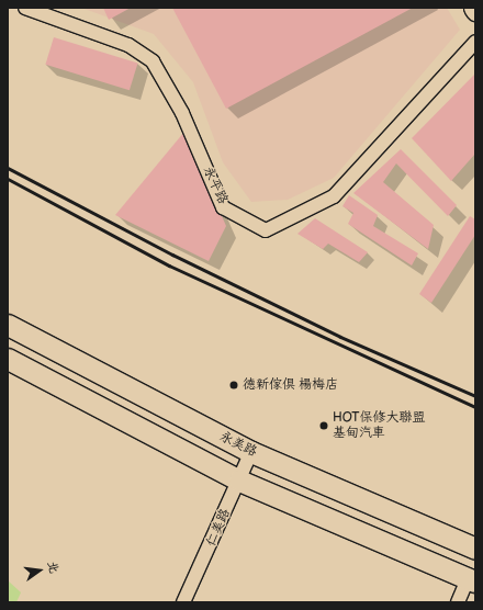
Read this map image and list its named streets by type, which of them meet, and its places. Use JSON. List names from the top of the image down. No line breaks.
{"streets":{"main road":["永美路"],"street":["永平路","仁美路"]},"crossings":[["永美路","仁美路"]],"places":["德新傢俱 楊梅店","HOT保修大聯盟 基甸汽車"],"north":"right"}
